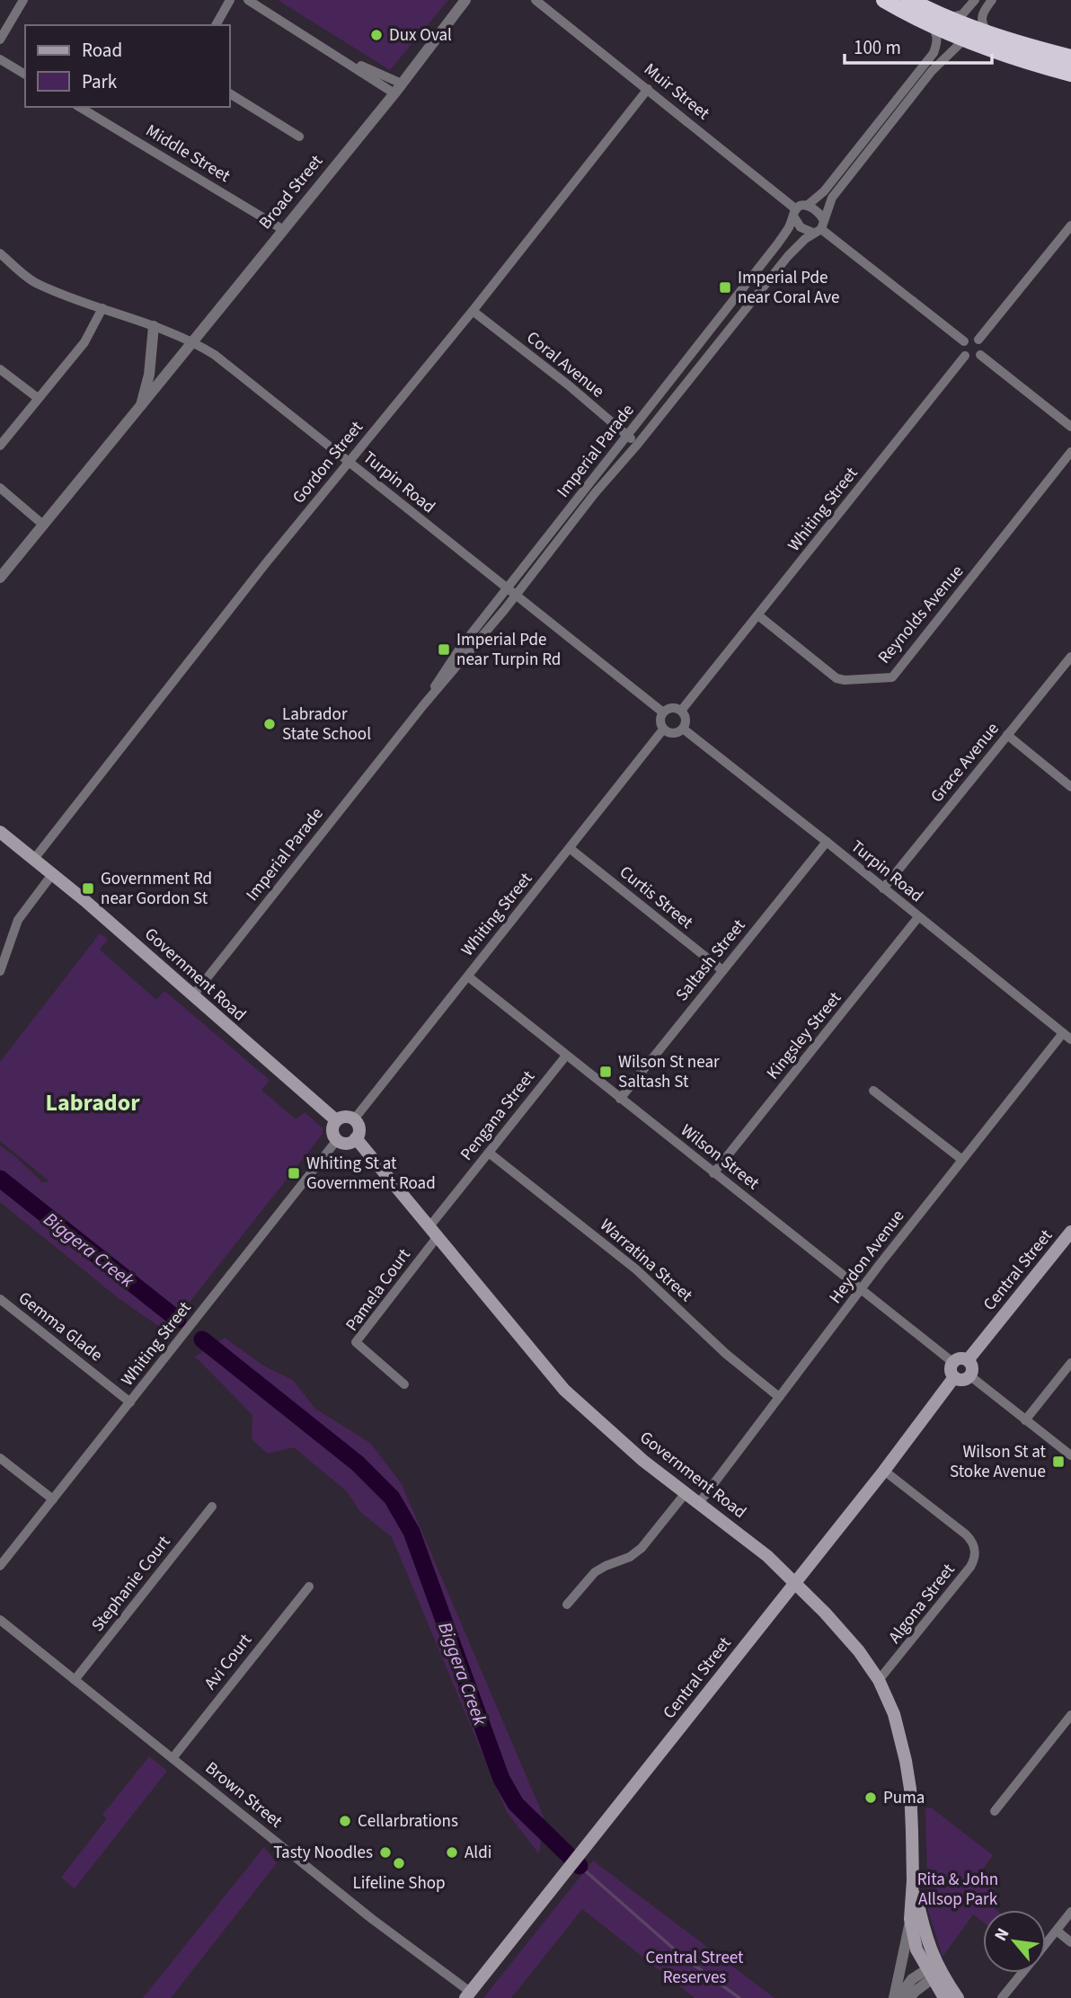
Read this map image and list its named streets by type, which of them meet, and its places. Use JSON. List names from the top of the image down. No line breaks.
{"streets":{"main road":["Government Road","Central Street"],"street":["Muir Street","Middle Street","Broad Street","Coral Avenue","Imperial Parade","Gordon Street","Turpin Road","Whiting Street","Reynolds Avenue","Grace Avenue","Curtis Street","Saltash Street","Kingsley Street","Pengana Street","Wilson Street","Heydon Avenue","Warratina Street","Pamela Court","Gemma Glade","Stephanie Court","Algona Street","Avi Court","Brown Street"]},"crossings":[["Muir Street","Imperial Parade"],["Muir Street","Gordon Street"],["Middle Street","Broad Street"],["Broad Street","Turpin Road"],["Coral Avenue","Imperial Parade"],["Coral Avenue","Gordon Street"],["Imperial Parade","Turpin Road"],["Imperial Parade","Government Road"],["Gordon Street","Turpin Road"],["Gordon Street","Government Road"],["Turpin Road","Whiting Street"],["Turpin Road","Grace Avenue"],["Turpin Road","Saltash Street"],["Turpin Road","Kingsley Street"],["Turpin Road","Heydon Avenue"],["Whiting Street","Reynolds Avenue"],["Whiting Street","Curtis Street"],["Whiting Street","Government Road"],["Whiting Street","Wilson Street"],["Whiting Street","Gemma Glade"],["Curtis Street","Saltash Street"],["Saltash Street","Wilson Street"],["Government Road","Pengana Street"],["Government Road","Heydon Avenue"],["Government Road","Central Street"],["Government Road","Pamela Court"],["Government Road","Algona Street"],["Kingsley Street","Wilson Street"],["Pengana Street","Wilson Street"],["Pengana Street","Warratina Street"],["Pengana Street","Pamela Court"],["Wilson Street","Heydon Avenue"],["Wilson Street","Central Street"],["Heydon Avenue","Warratina Street"],["Central Street","Algona Street"],["Central Street","Brown Street"],["Stephanie Court","Brown Street"],["Avi Court","Brown Street"]],"districts":["Labrador"],"water":["Biggera Creek"],"parks":["Rita & John Allsop Park","Central Street Reserves"],"places":{"other":["Dux Oval","Labrador State School","Puma","Cellarbrations","Tasty Noodles","Aldi","Lifeline Shop"],"transit":["Imperial Pde near Coral Ave","Imperial Pde near Turpin Rd","Government Rd near Gordon St","Wilson St near Saltash St","Whiting St at Government Road","Wilson St at Stoke Avenue"]},"legend":["Road","Park"],"scale_bar":"100 m","north":"top left"}
